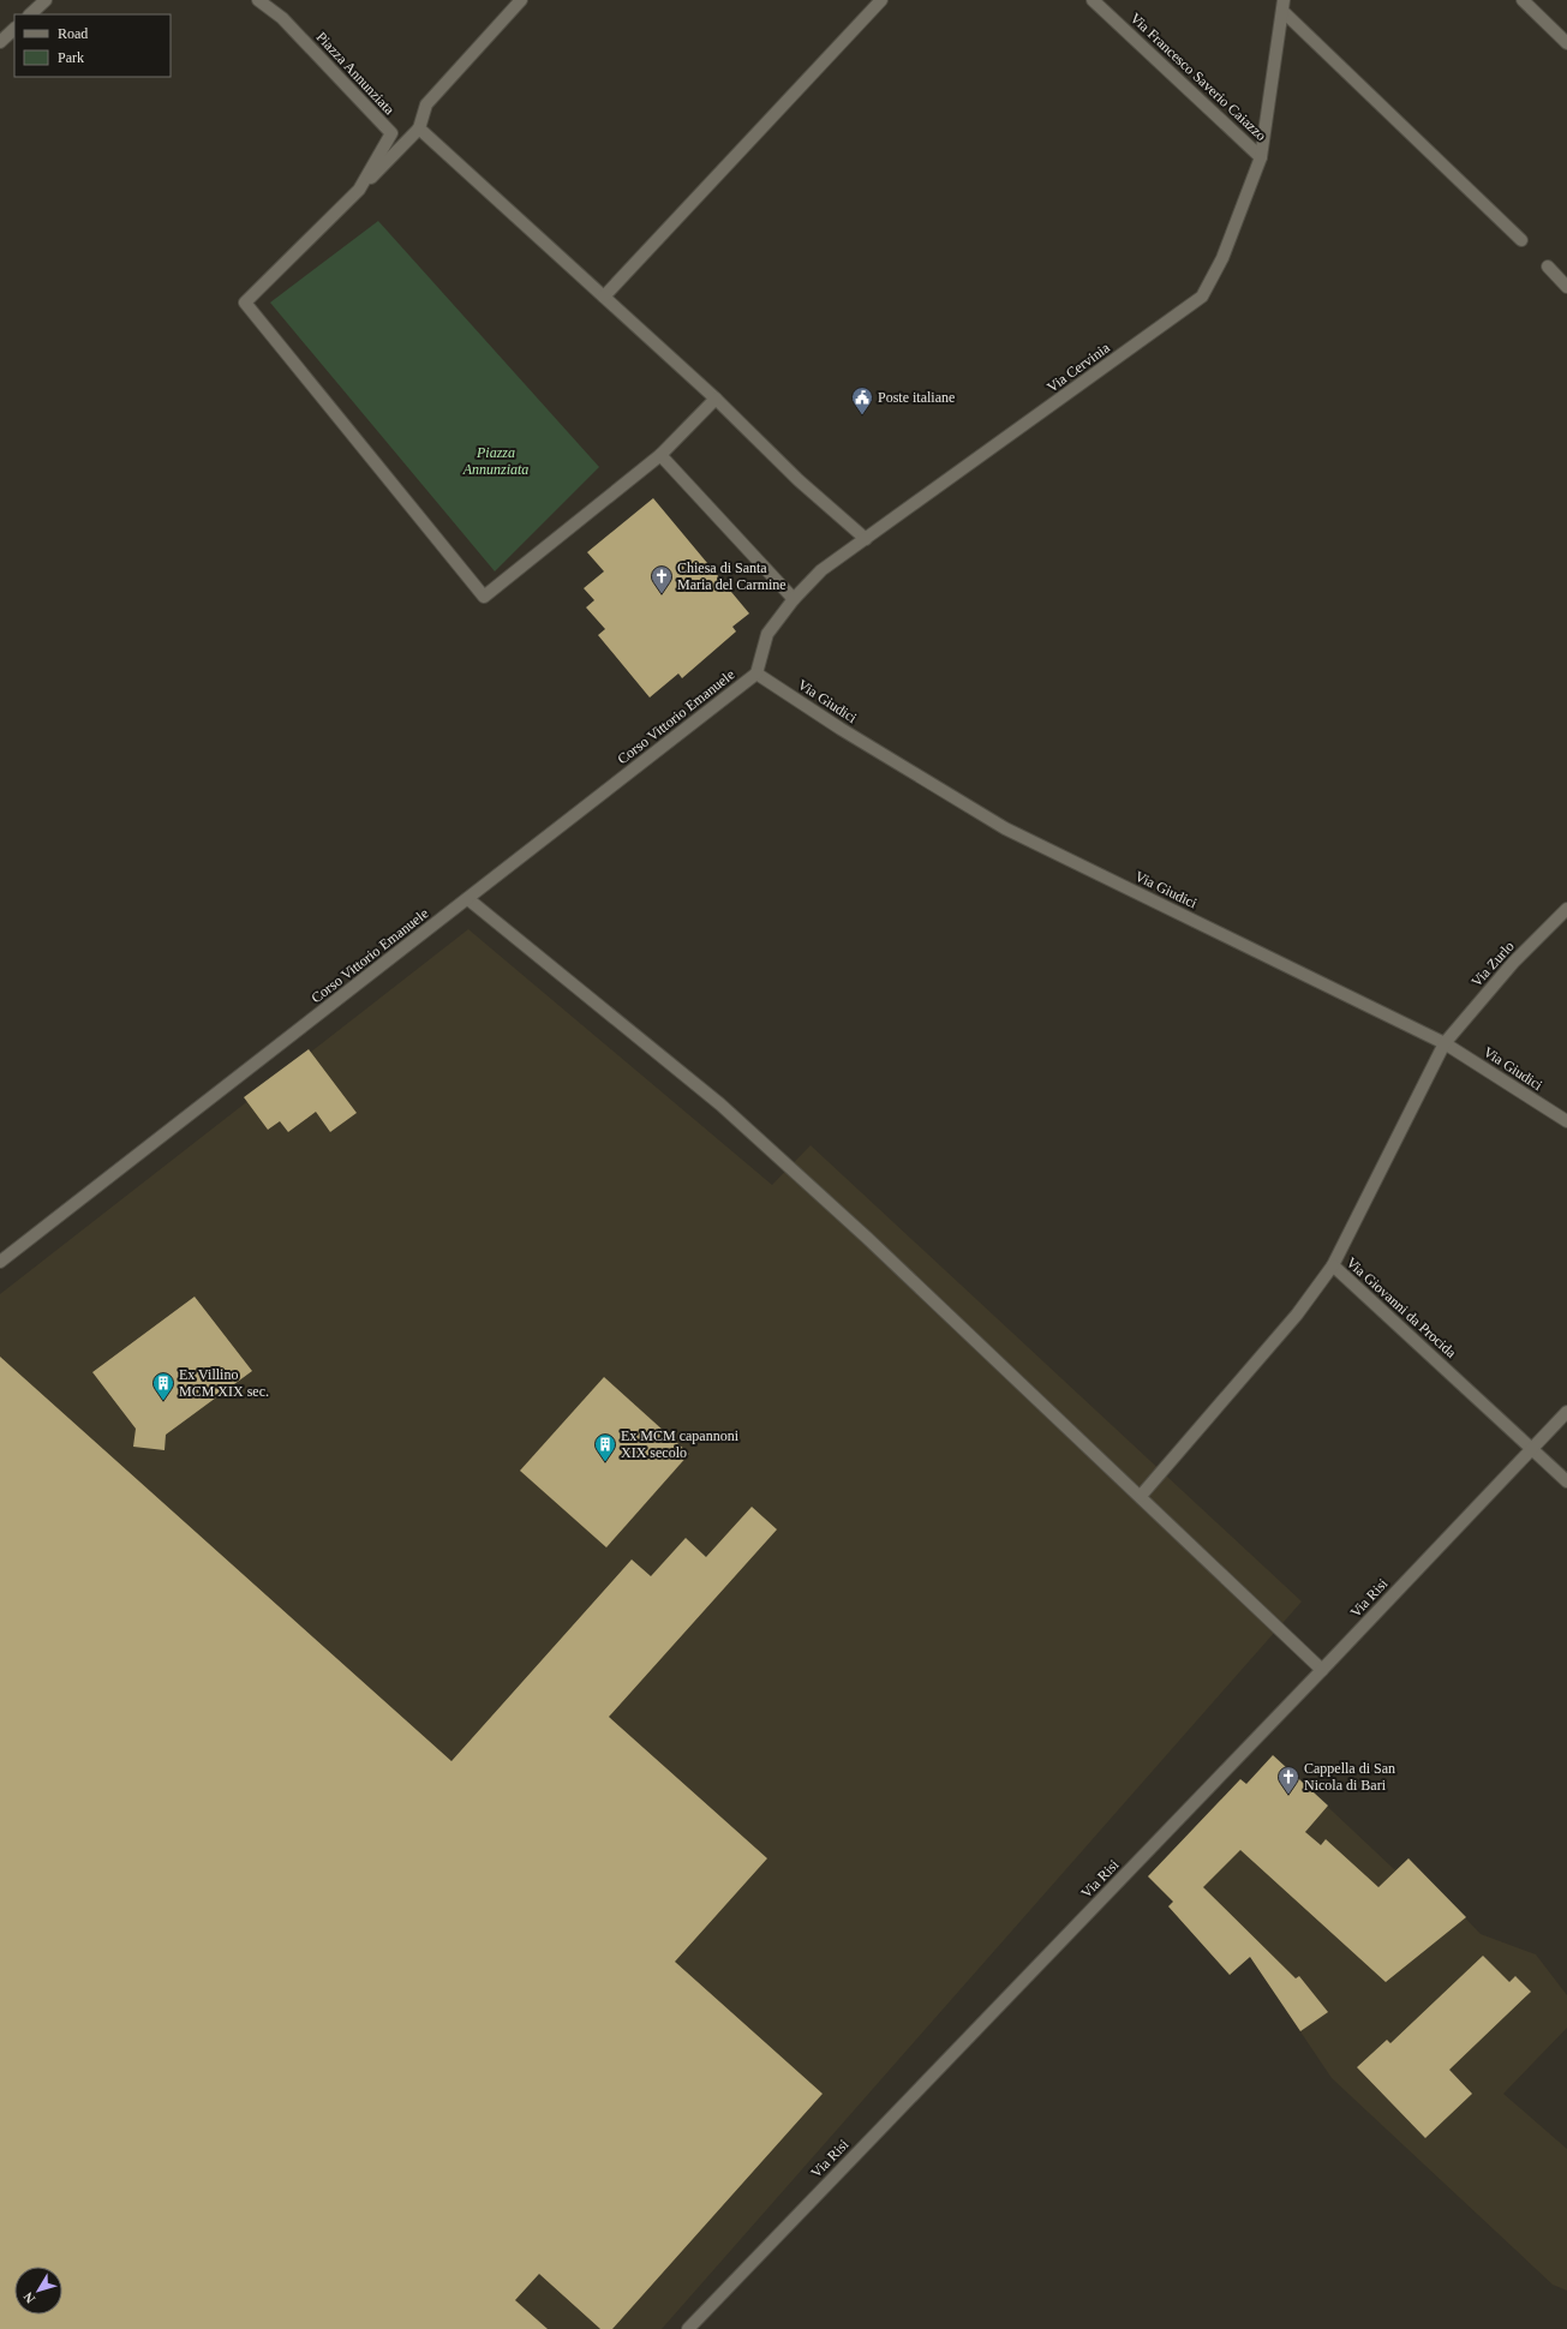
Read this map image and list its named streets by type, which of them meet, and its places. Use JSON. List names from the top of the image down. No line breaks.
{"streets":{"street":["Piazza Annunziata","Via Francesco Saverio Caiazzo","Via Cervinia","Via Giudici","Corso Vittorio Emanuele","Via Zurlo","Via Giovanni da Procida","Via Risi"]},"crossings":[["Via Francesco Saverio Caiazzo","Via Cervinia"],["Via Cervinia","Via Giudici"],["Via Cervinia","Corso Vittorio Emanuele"],["Via Giudici","Corso Vittorio Emanuele"],["Via Giudici","Via Zurlo"],["Via Giudici","Via Giovanni da Procida"],["Via Zurlo","Via Giovanni da Procida"],["Via Giovanni da Procida","Via Risi"]],"parks":["Piazza Annunziata"],"places":{"public building":["Poste italiane"],"church":["Chiesa di Santa Maria del Carmine","Cappella di San Nicola di Bari"],"building":["Ex Villino MCM XIX sec.","Ex MCM capannoni XIX secolo"]},"legend":["Road","Park"],"north":"bottom left"}
